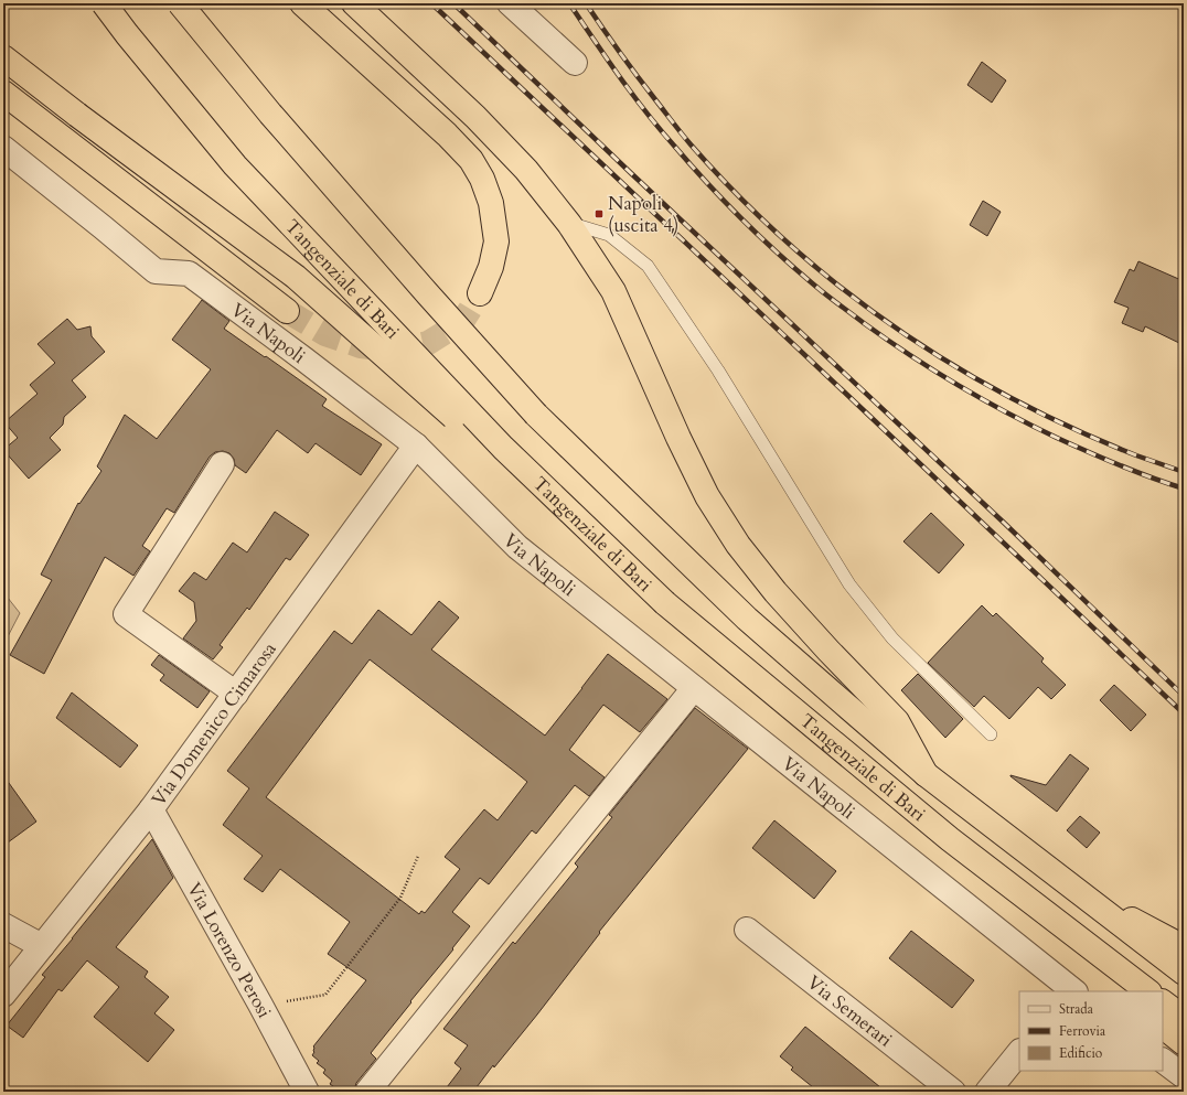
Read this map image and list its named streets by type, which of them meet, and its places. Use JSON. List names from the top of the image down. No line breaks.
{"streets":{"highway":["Tangenziale di Bari"],"street":["Via Napoli","Via Domenico Cimarosa","Via Lorenzo Perosi","Via Semerari"]},"crossings":[["Via Napoli","Via Domenico Cimarosa"],["Via Domenico Cimarosa","Via Lorenzo Perosi"]],"places":{"transit":["Napoli (uscita 4)"]},"legend":["Strada","Ferrovia","Edificio"]}
